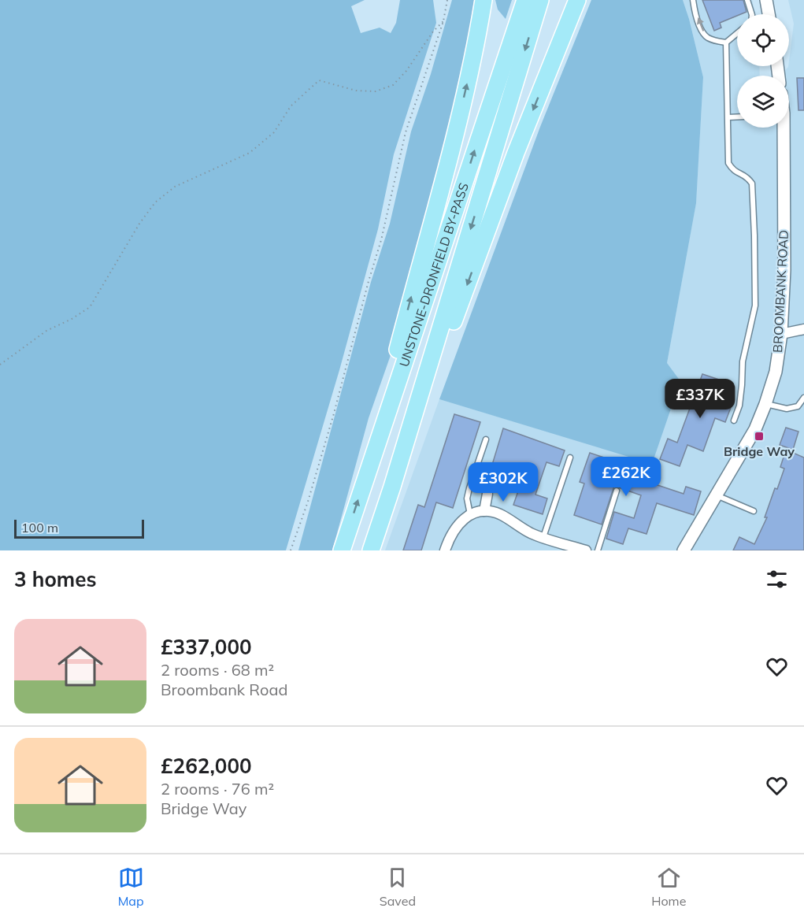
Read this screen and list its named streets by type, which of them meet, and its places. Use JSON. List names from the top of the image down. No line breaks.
{"streets":{"highway":["UNSTONE-DRONFIELD BY-PASS"],"street":["BROOMBANK ROAD"]},"places":{"transit":["Bridge Way"]},"scale_bar":"100 m","page":{"price":["£337K","£262K","£302K"],"scale":"100 m","heading":"3 homes","list":[{"name":"£337,000","note":"2 rooms · 68 m² · Broombank Road"},{"name":"£262,000","note":"2 rooms · 76 m² · Bridge Way"}],"tabs":["Map","Saved","Home"]}}
